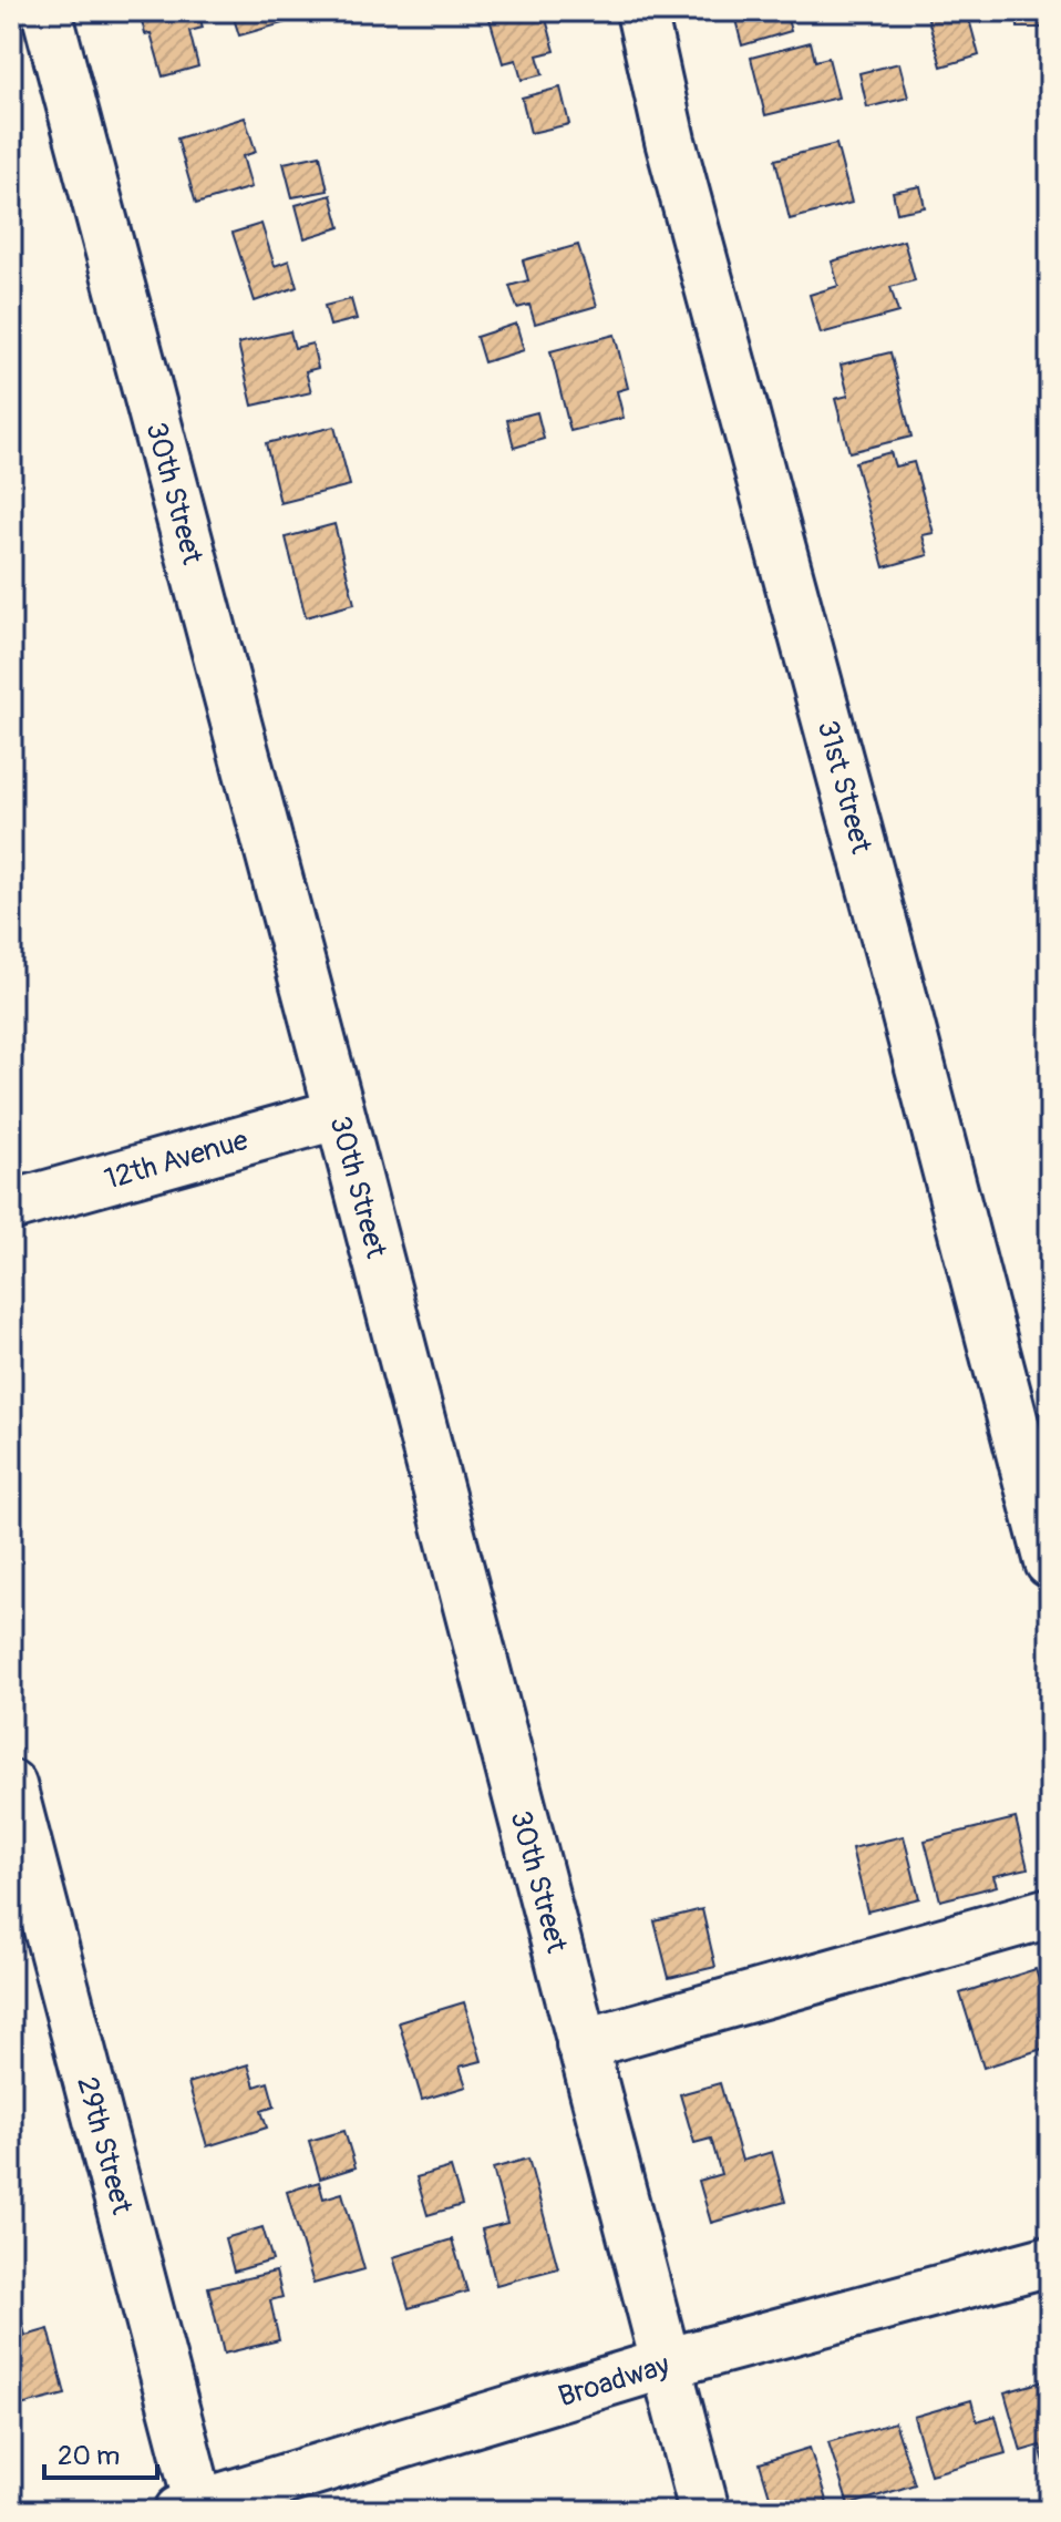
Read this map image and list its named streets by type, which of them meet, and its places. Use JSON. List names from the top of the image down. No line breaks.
{"streets":{"street":["30th Street","31st Street","12th Avenue","29th Street","Broadway"]},"crossings":[["30th Street","12th Avenue"],["30th Street","Broadway"],["29th Street","Broadway"]],"scale_bar":"20 m"}
